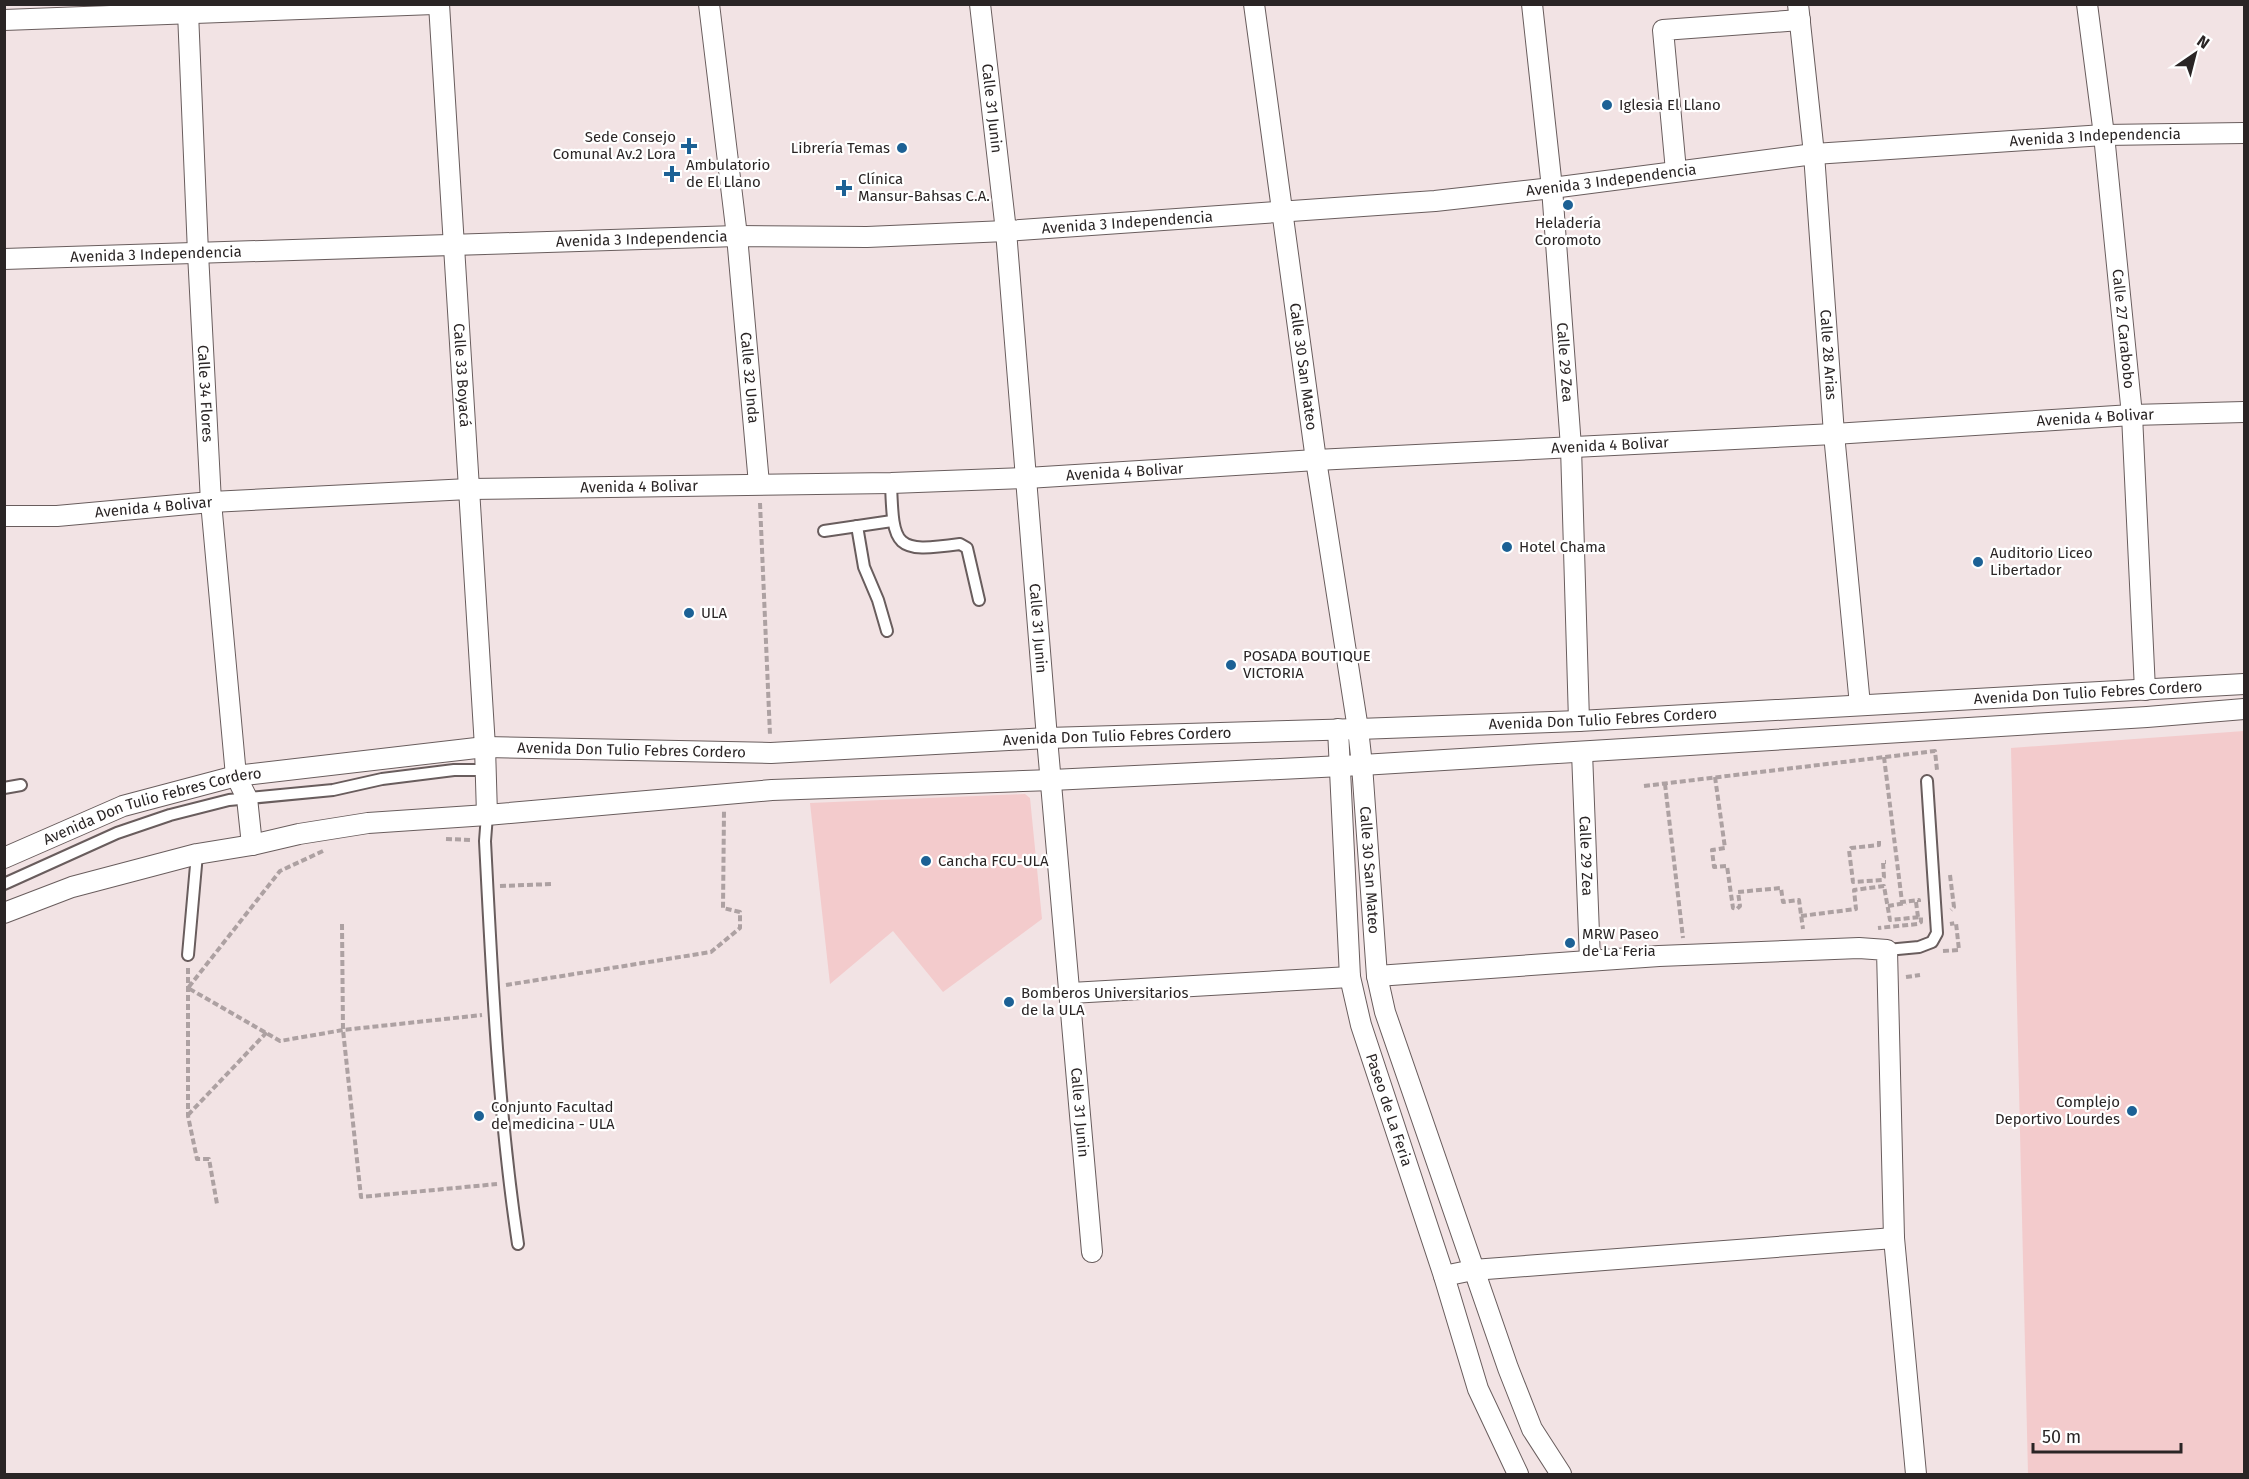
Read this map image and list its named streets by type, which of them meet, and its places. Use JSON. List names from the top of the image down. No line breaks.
{"streets":{"street":["Calle 31 Junin","Avenida 3 Independencia","Calle 27 Carabobo","Calle 28 Arias","Calle 29 Zea","Calle 30 San Mateo","Calle 33 Boyacá","Calle 32 Unda","Calle 34 Flores","Avenida 4 Bolivar","Avenida Don Tulio Febres Cordero","Paseo de La Feria"]},"crossings":[["Calle 31 Junin","Avenida 3 Independencia"],["Calle 31 Junin","Avenida 4 Bolivar"],["Calle 31 Junin","Avenida Don Tulio Febres Cordero"],["Avenida 3 Independencia","Calle 27 Carabobo"],["Avenida 3 Independencia","Calle 28 Arias"],["Avenida 3 Independencia","Calle 29 Zea"],["Avenida 3 Independencia","Calle 30 San Mateo"],["Avenida 3 Independencia","Calle 33 Boyacá"],["Avenida 3 Independencia","Calle 32 Unda"],["Avenida 3 Independencia","Calle 34 Flores"],["Calle 27 Carabobo","Avenida 4 Bolivar"],["Calle 27 Carabobo","Avenida Don Tulio Febres Cordero"],["Calle 28 Arias","Avenida 4 Bolivar"],["Calle 28 Arias","Avenida Don Tulio Febres Cordero"],["Calle 29 Zea","Avenida 4 Bolivar"],["Calle 29 Zea","Avenida Don Tulio Febres Cordero"],["Calle 30 San Mateo","Avenida 4 Bolivar"],["Calle 30 San Mateo","Avenida Don Tulio Febres Cordero"],["Calle 30 San Mateo","Paseo de La Feria"],["Calle 33 Boyacá","Avenida 4 Bolivar"],["Calle 33 Boyacá","Avenida Don Tulio Febres Cordero"],["Calle 32 Unda","Avenida 4 Bolivar"],["Calle 34 Flores","Avenida 4 Bolivar"],["Calle 34 Flores","Avenida Don Tulio Febres Cordero"],["Avenida Don Tulio Febres Cordero","Paseo de La Feria"]],"places":{"other":["Iglesia El Llano","Librería Temas","Heladería Coromoto","Hotel Chama","Auditorio Liceo Libertador","ULA","POSADA BOUTIQUE VICTORIA","Cancha FCU-ULA","MRW Paseo de La Feria","Bomberos Universitarios de la ULA","Complejo Deportivo Lourdes","Conjunto Facultad de medicina - ULA"],"health":["Sede Consejo Comunal Av.2 Lora","Ambulatorio de El Llano","Clínica Mansur-Bahsas C.A."]},"scale_bar":"50 m","north":"top right"}
